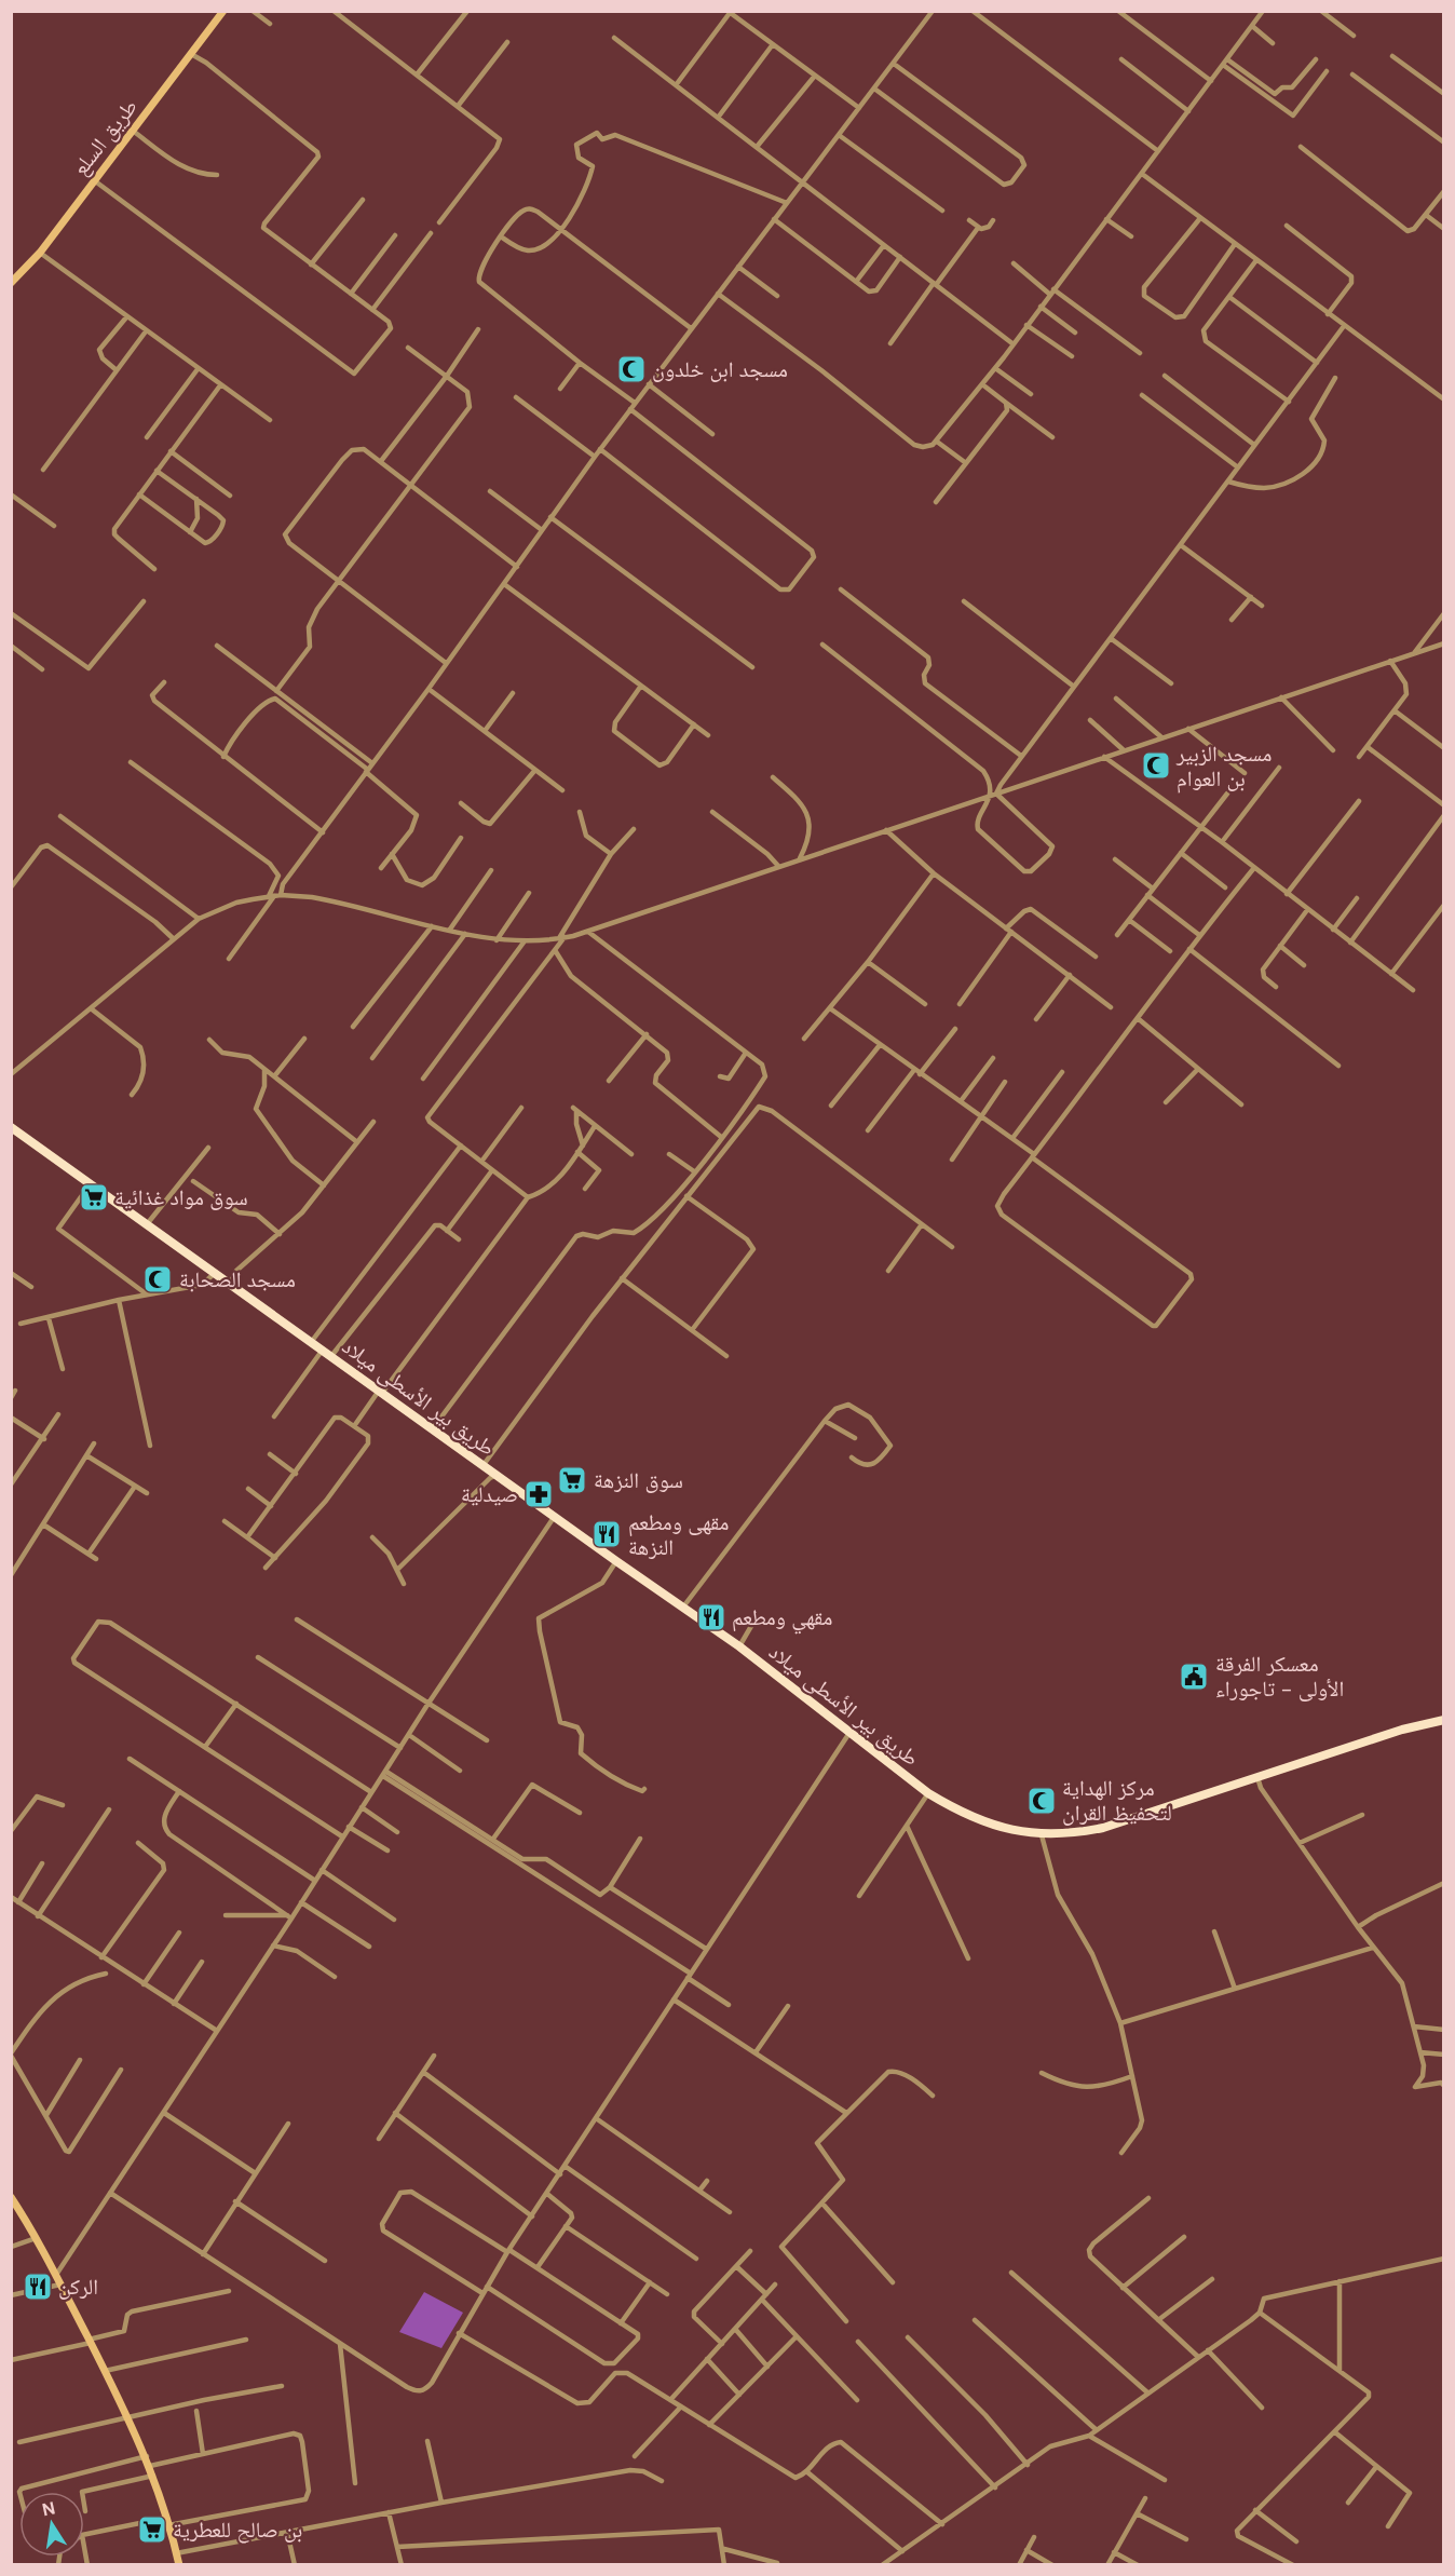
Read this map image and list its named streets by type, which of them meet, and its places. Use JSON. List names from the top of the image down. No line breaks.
{"streets":{"main road":["طريق السلع","طريق بير الأسطى ميلاد"]},"places":{"mosque":["مسجد ابن خلدون","مسجد الزبير بن العوام","مسجد الصحابة","مركز الهداية لتحفيظ القران"],"supermarket":["سوق مواد غذائية","سوق النزهة","بن صالح للعطرية"],"pharmacy":["صيدلية"],"restaurant":["مقهى ومطعم النزهة","مقهي ومطعم","الركن"],"public building":["معسكر الفرقة الأولى - تاجوراء"]},"north":"top"}
